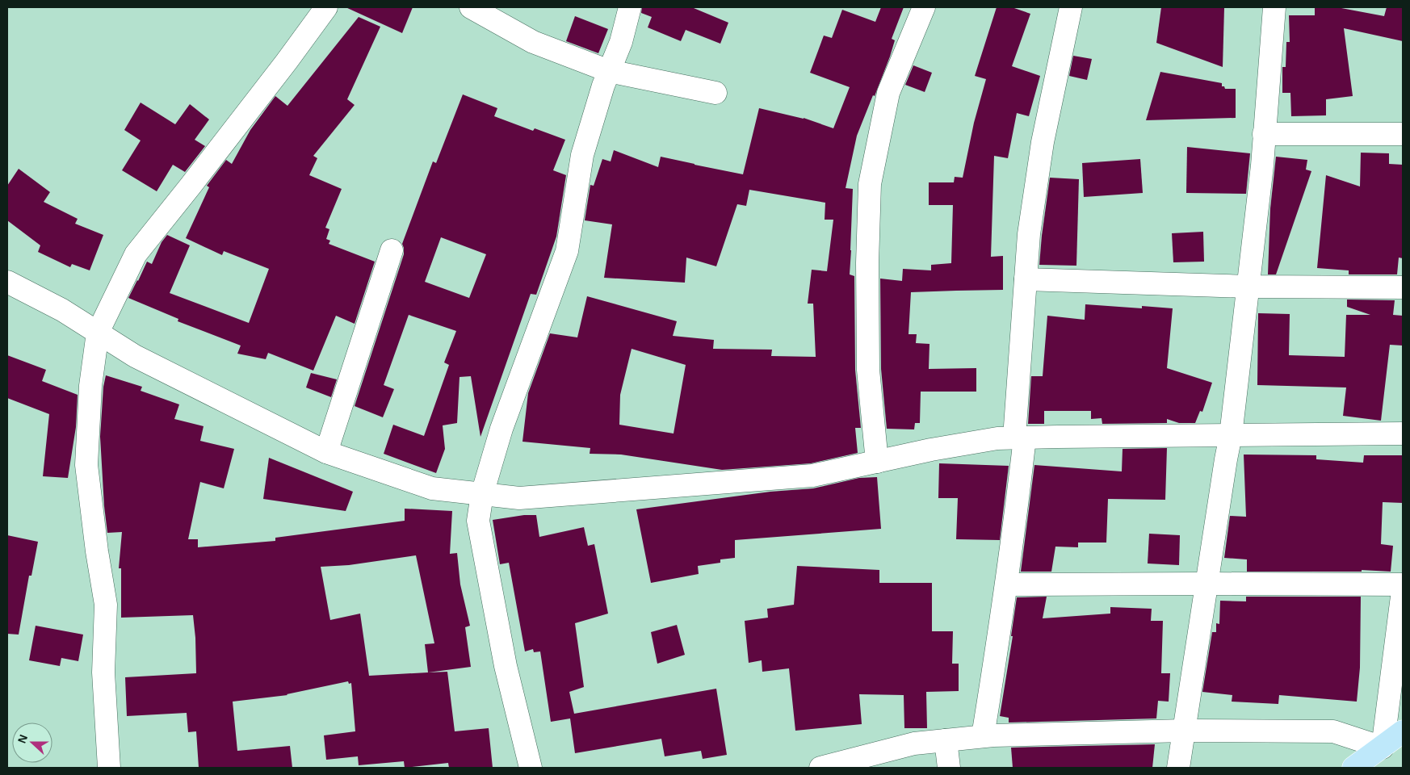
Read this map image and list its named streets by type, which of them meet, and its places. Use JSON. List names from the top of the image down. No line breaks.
{"north":"left"}
